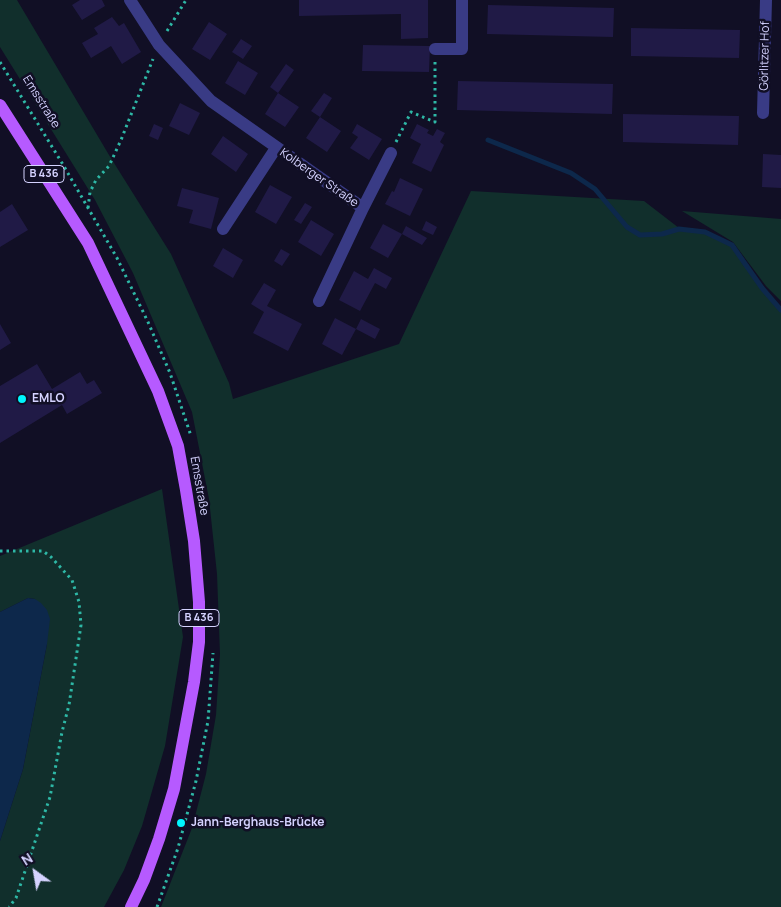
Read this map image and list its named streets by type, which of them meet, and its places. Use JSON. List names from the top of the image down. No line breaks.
{"streets":{"main road":["Emsstraße","B 436"],"street":["Görlitzer Hof","Kolberger Straße"]},"crossings":[["Emsstraße","Kolberger Straße"]],"places":["EMLO","Jann-Berghaus-Brücke"],"north":"top left"}
